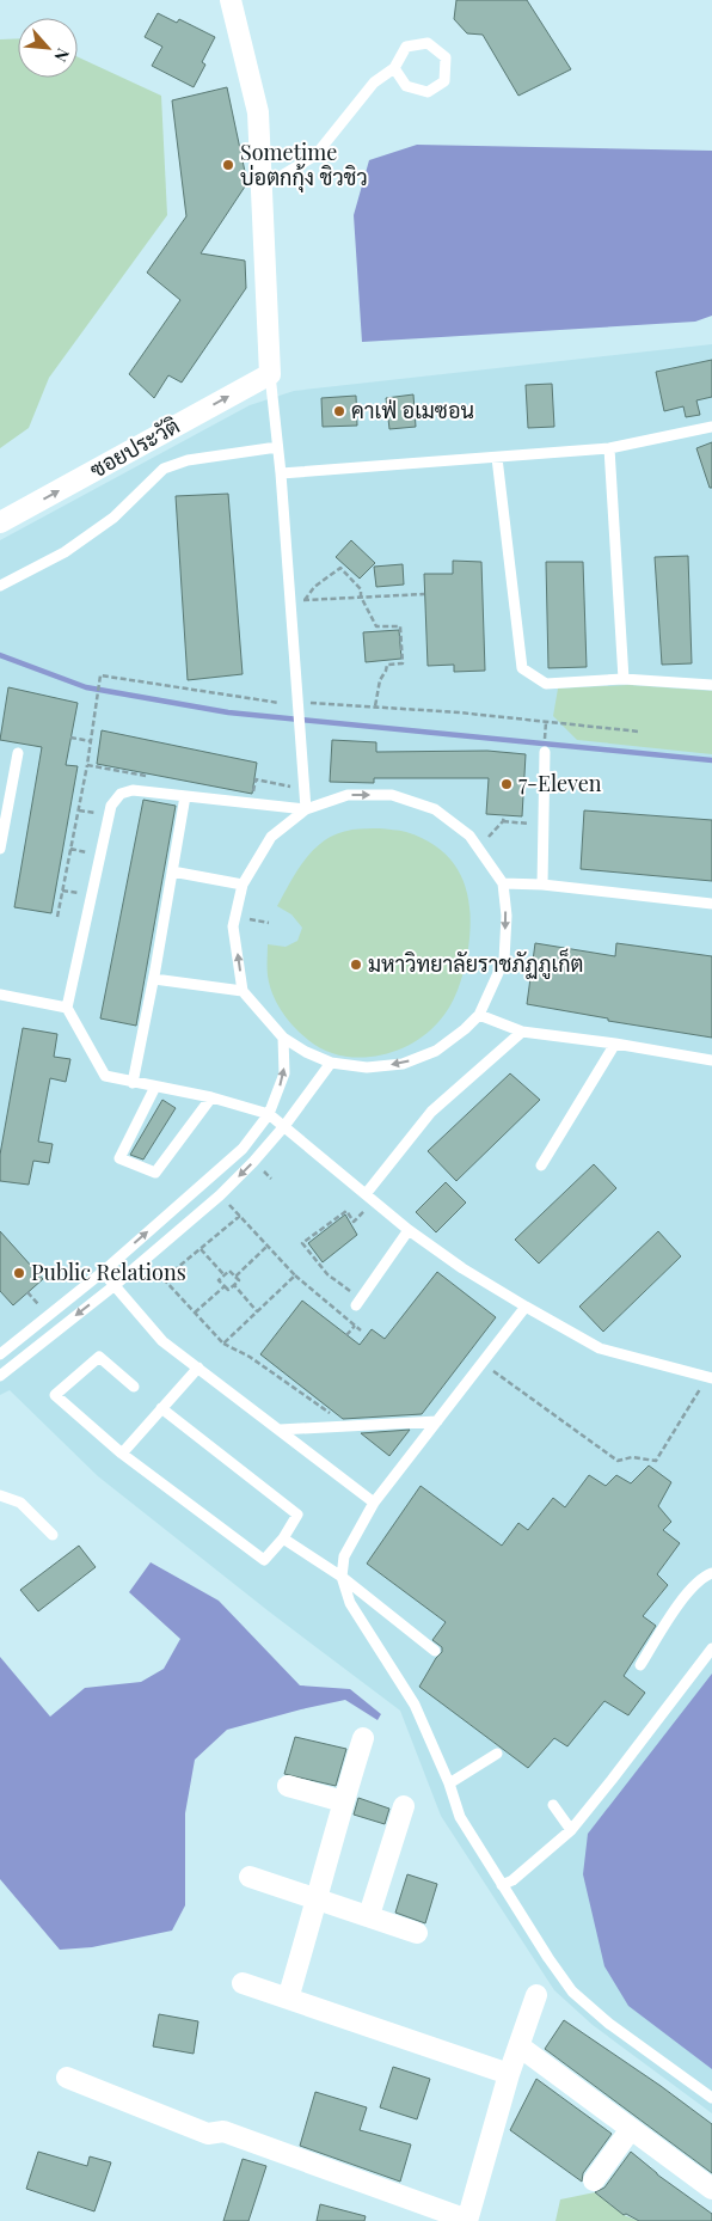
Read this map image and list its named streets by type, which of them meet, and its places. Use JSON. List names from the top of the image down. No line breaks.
{"streets":{"street":["ซอยประวัติ"]},"one_way":["ซอยประวัติ"],"places":["Sometime บ่อตกกุ้ง ชิวชิว","คาเฟ่ อเมซอน","7-Eleven","มหาวิทยาลัยราชภัฏภูเก็ต","Public Relations"],"north":"bottom right"}
